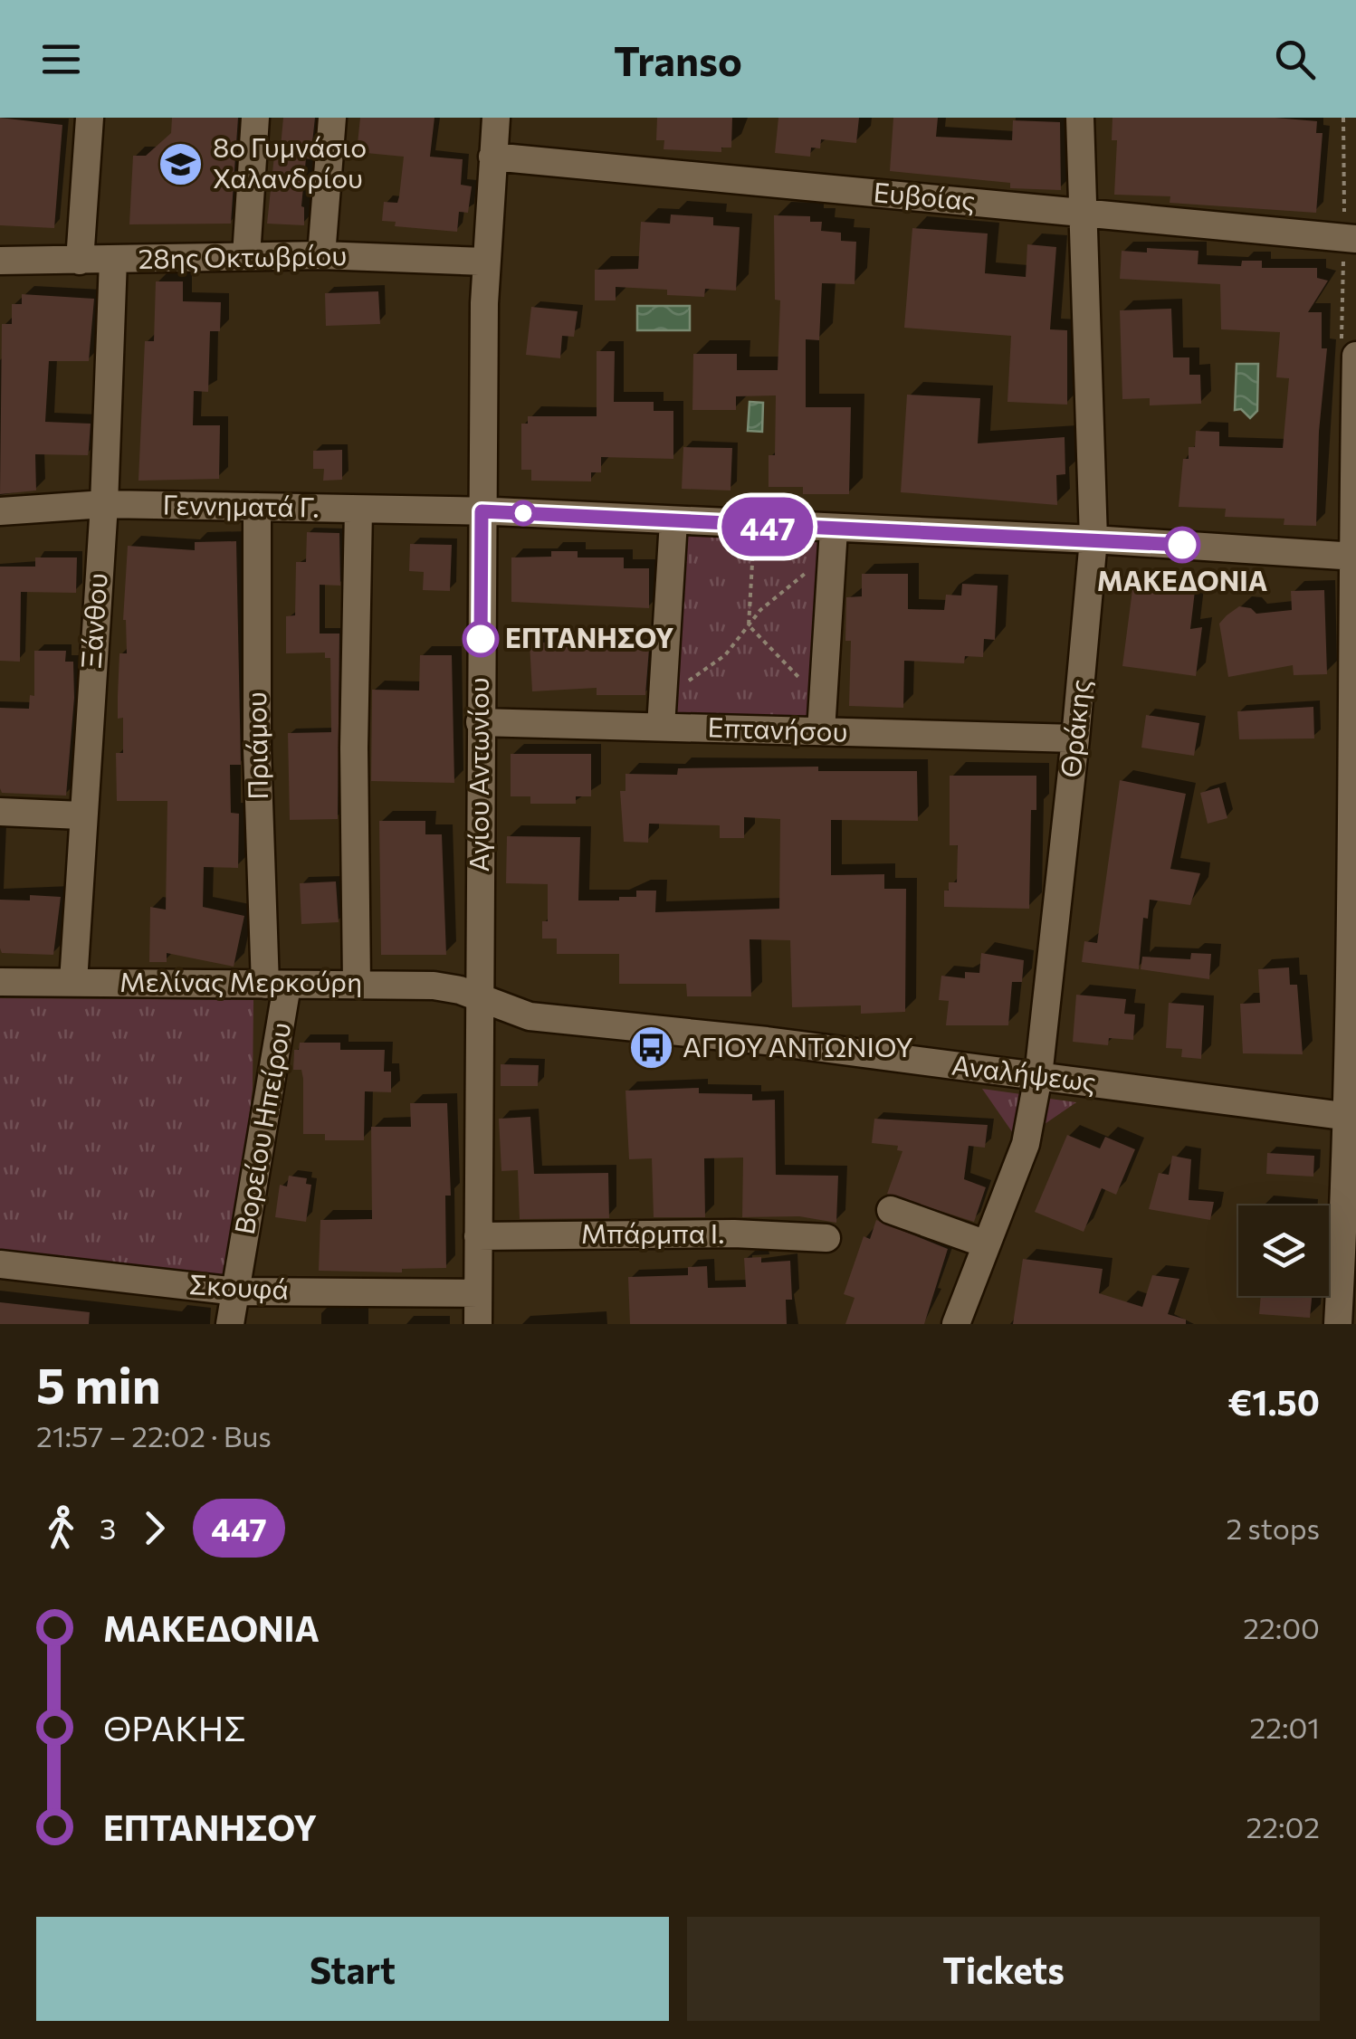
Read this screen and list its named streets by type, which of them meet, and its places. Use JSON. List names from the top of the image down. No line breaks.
{"streets":{"street":["Ευβοίας","28ης Οκτωβρίου","Γεννηματά Γ.","Ξάνθου","Θράκης","Επτανήσου","Πριάμου","Αγίου Αντωνίου","Μελίνας Μερκούρη","Αναλήψεως","Βορείου Ηπείρου","Μπάρμπα Ι.","Σκουφά"]},"crossings":[["Ευβοίας","Θράκης"],["Ευβοίας","Αγίου Αντωνίου"],["28ης Οκτωβρίου","Ξάνθου"],["28ης Οκτωβρίου","Αγίου Αντωνίου"],["Γεννηματά Γ.","Ξάνθου"],["Γεννηματά Γ.","Πριάμου"],["Γεννηματά Γ.","Αγίου Αντωνίου"],["Ξάνθου","Μελίνας Μερκούρη"],["Θράκης","Επτανήσου"],["Θράκης","Αναλήψεως"],["Επτανήσου","Αγίου Αντωνίου"],["Πριάμου","Μελίνας Μερκούρη"],["Πριάμου","Βορείου Ηπείρου"],["Αγίου Αντωνίου","Μελίνας Μερκούρη"],["Αγίου Αντωνίου","Αναλήψεως"],["Αγίου Αντωνίου","Μπάρμπα Ι."],["Αγίου Αντωνίου","Σκουφά"],["Μελίνας Μερκούρη","Αναλήψεως"],["Μελίνας Μερκούρη","Βορείου Ηπείρου"],["Βορείου Ηπείρου","Σκουφά"]],"places":{"school or university":["8ο Γυμνάσιο Χαλανδρίου"],"other":["ΜΑΚΕΔΟΝΙΑ","ΕΠΤΑΝΗΣΟΥ"],"bus stop":["ΑΓΙΟΥ ΑΝΤΩΝΙΟΥ"]},"lines":["bus line 447"],"page":{"header":"Transo","on_map":"447","heading":["5 min","21:57 – 22:02 · Bus","€1.50"],"legs":["3","447","2 stops"],"list":[{"name":"ΜΑΚΕΔΟΝΙΑ","value":"22:00"},{"name":"ΘΡΑΚΗΣ","value":"22:01"},{"name":"ΕΠΤΑΝΗΣΟΥ","value":"22:02"}],"buttons":["Start","Tickets"]}}
